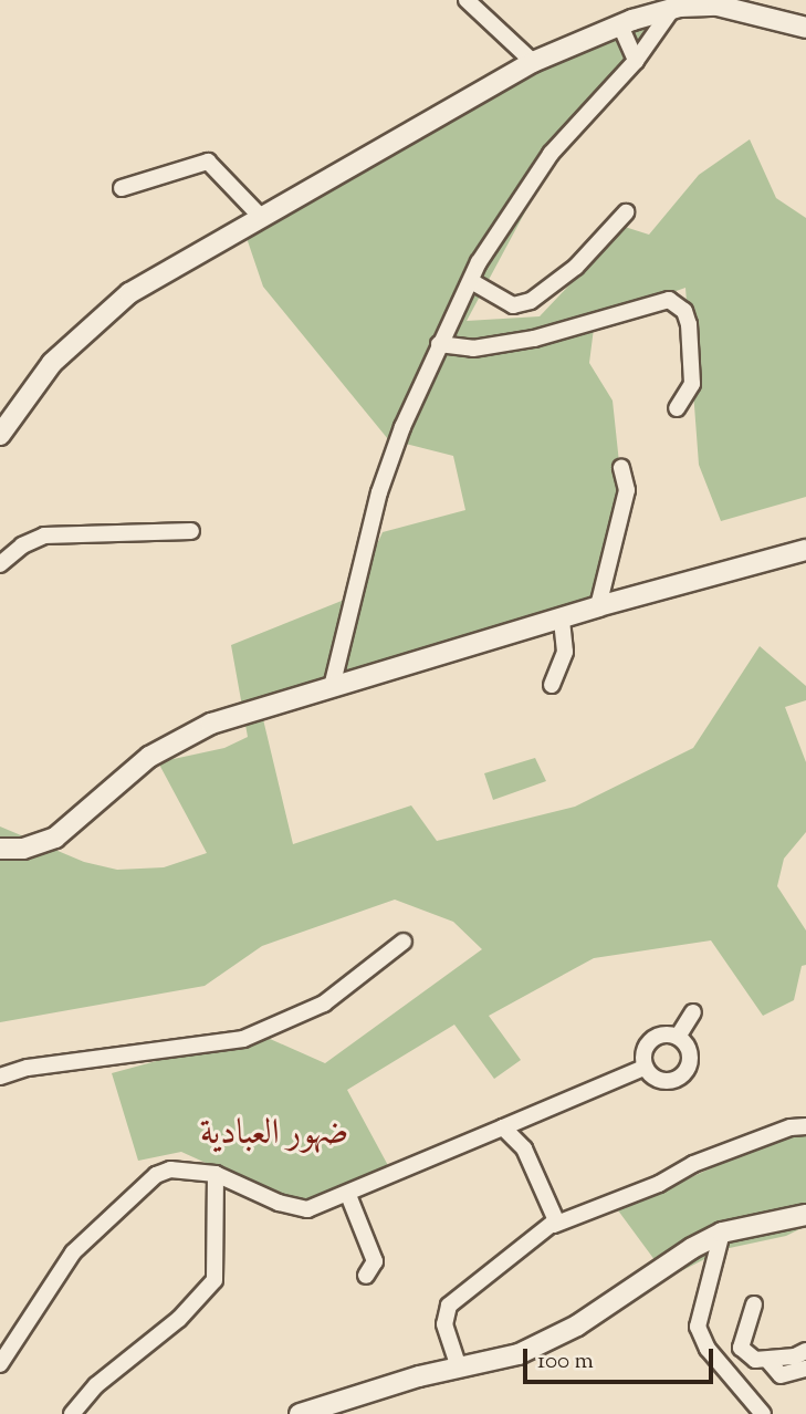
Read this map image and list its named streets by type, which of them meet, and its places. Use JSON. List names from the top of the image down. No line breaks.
{"districts":["ضهور العبادية"],"scale_bar":"100 m"}
